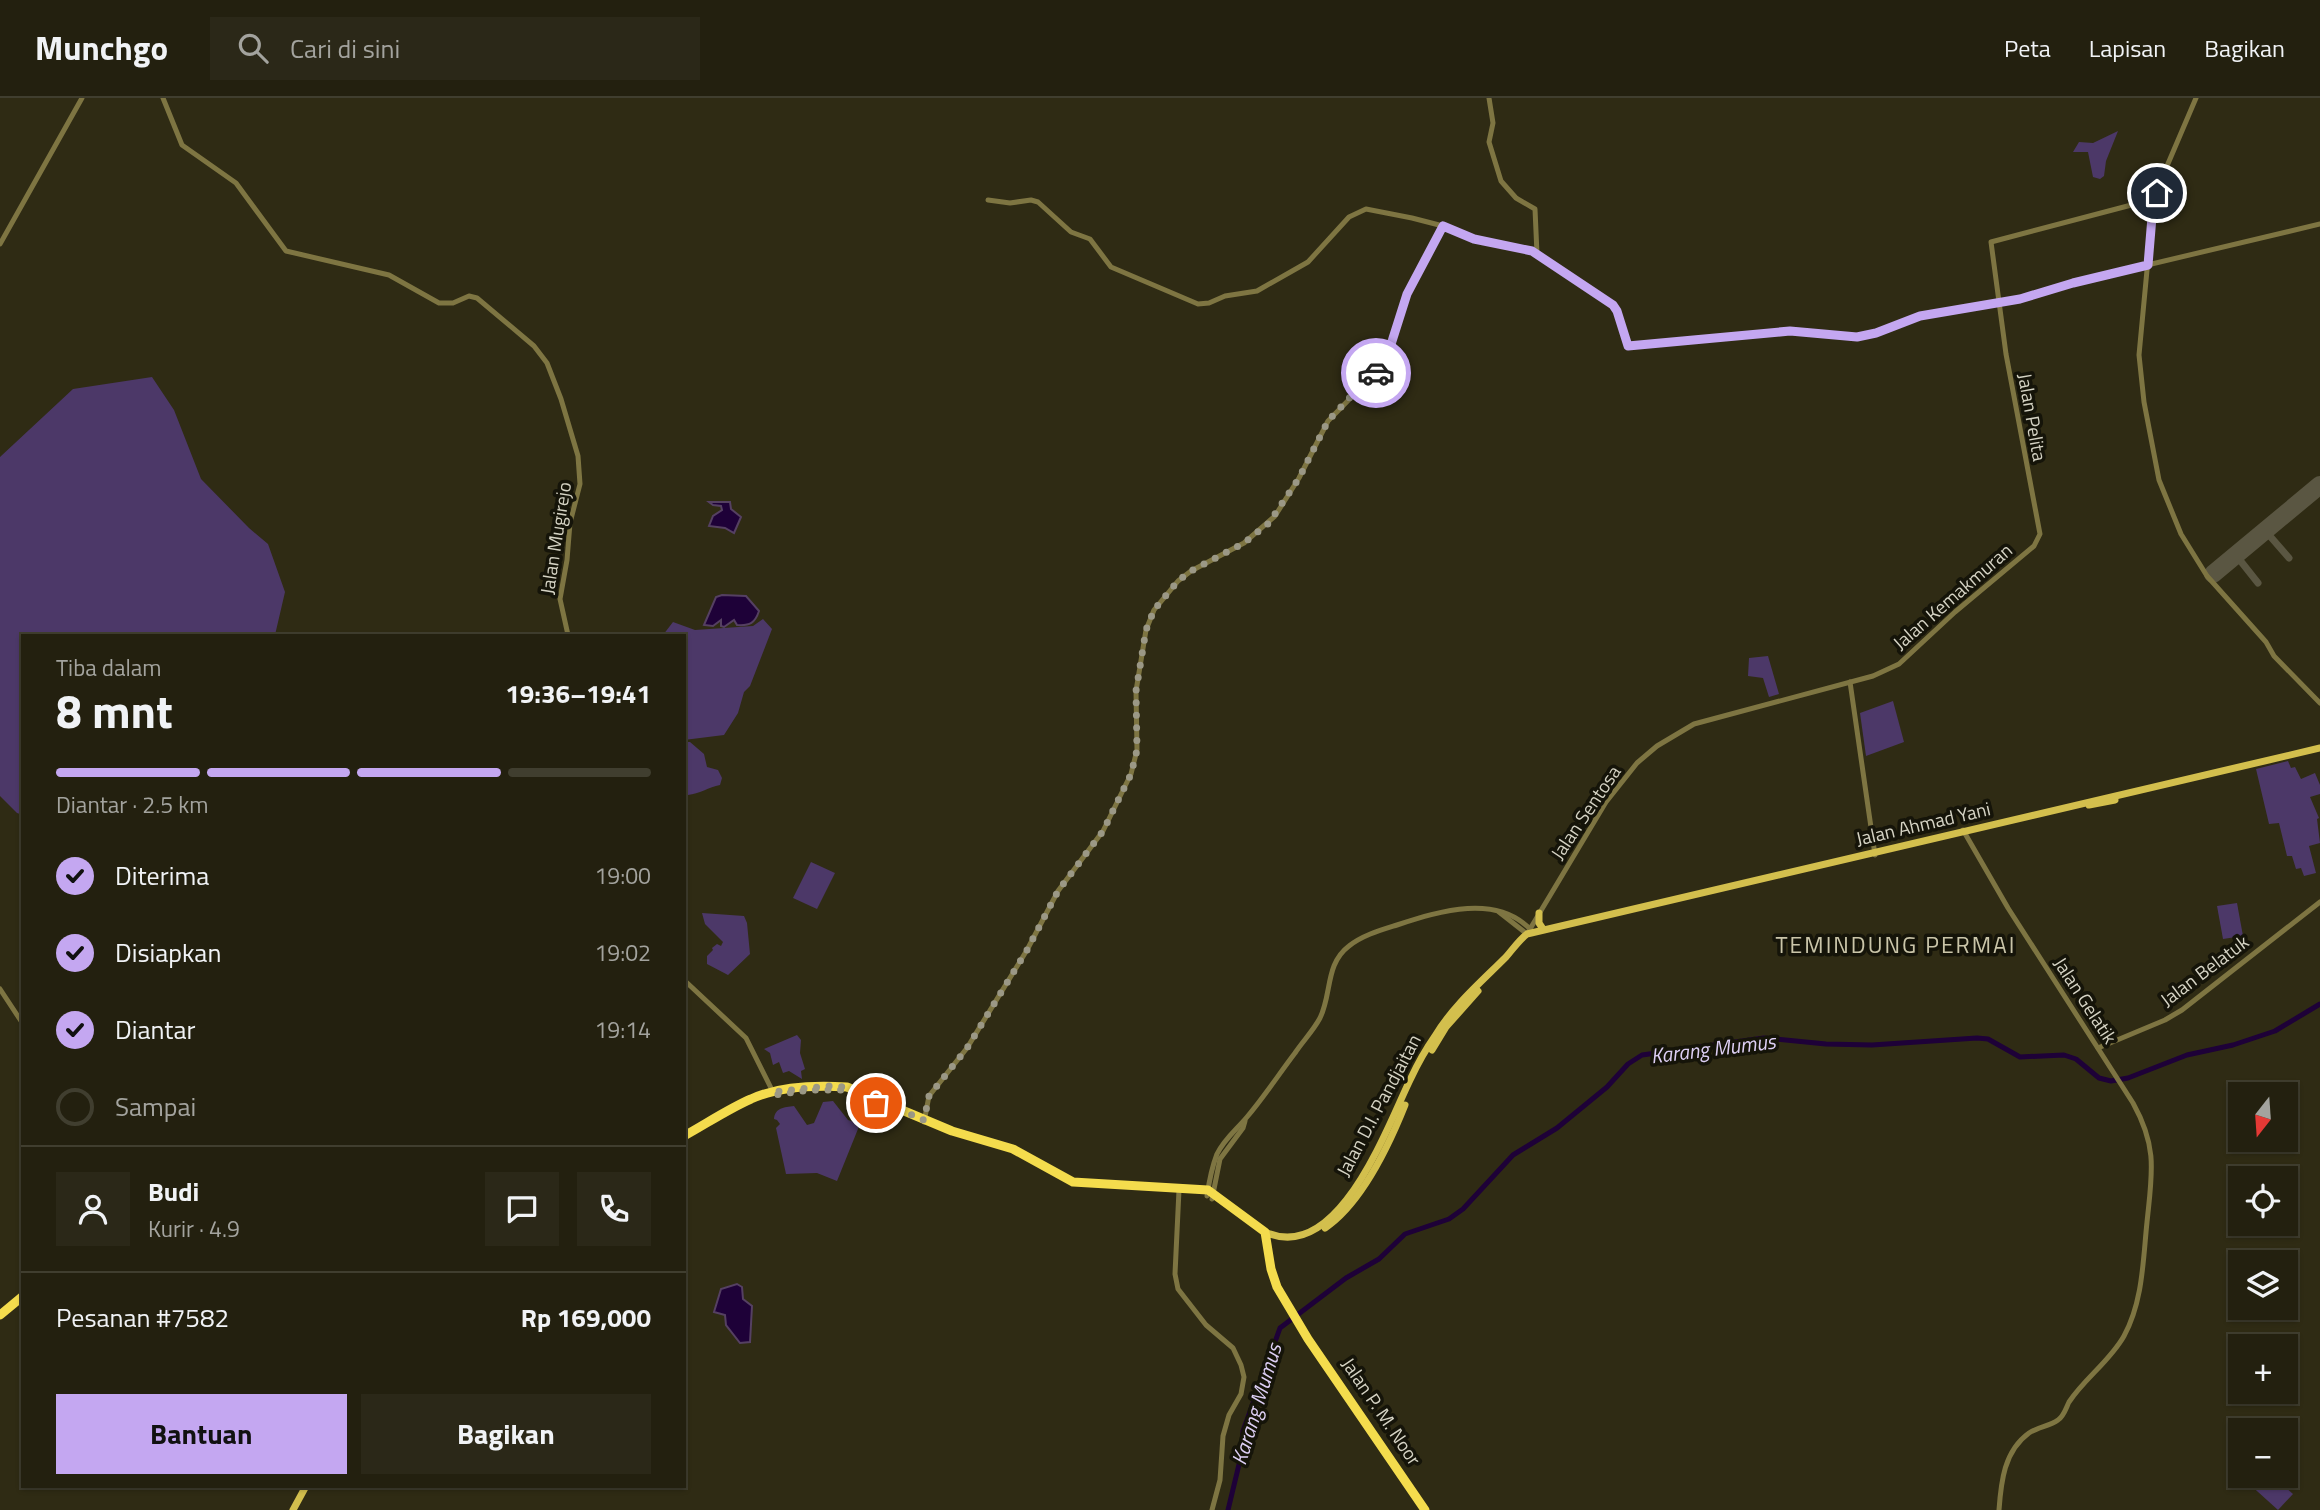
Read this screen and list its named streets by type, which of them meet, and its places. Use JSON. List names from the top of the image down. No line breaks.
{"streets":{"highway":["Jalan P. M. Noor"],"main road":["Jalan Ahmad Yani","Jalan D.I. Pandjaitan"],"street":["Jalan Pelita","Jalan Mugirejo","Jalan Kemakmuran","Jalan Sentosa","Jalan Belatuk","Jalan Gelatik"]},"crossings":[["Jalan Pelita","Jalan Kemakmuran"],["Jalan Kemakmuran","Jalan Sentosa"],["Jalan Ahmad Yani","Jalan Gelatik"],["Jalan Ahmad Yani","Jalan D.I. Pandjaitan"],["Jalan Belatuk","Jalan Gelatik"],["Jalan D.I. Pandjaitan","Jalan P. M. Noor"]],"districts":["TEMINDUNG PERMAI"],"water":["Karang Mumus"],"north":"bottom","page":{"header":"Munchgo","search":"Cari di sini","nav":["Peta","Lapisan","Bagikan"],"heading":["8 mnt","Tiba dalam","19:36–19:41"],"panel":["Budi","Kurir · 4.9","Pesanan #7582","Rp 169,000"],"bar":"Diantar · 2.5 km","list":[["Diterima","19:00"],["Disiapkan","19:02"],["Diantar","19:14"],"Sampai"],"map_buttons":["+","−"],"buttons":["Bantuan","Bagikan"]}}
